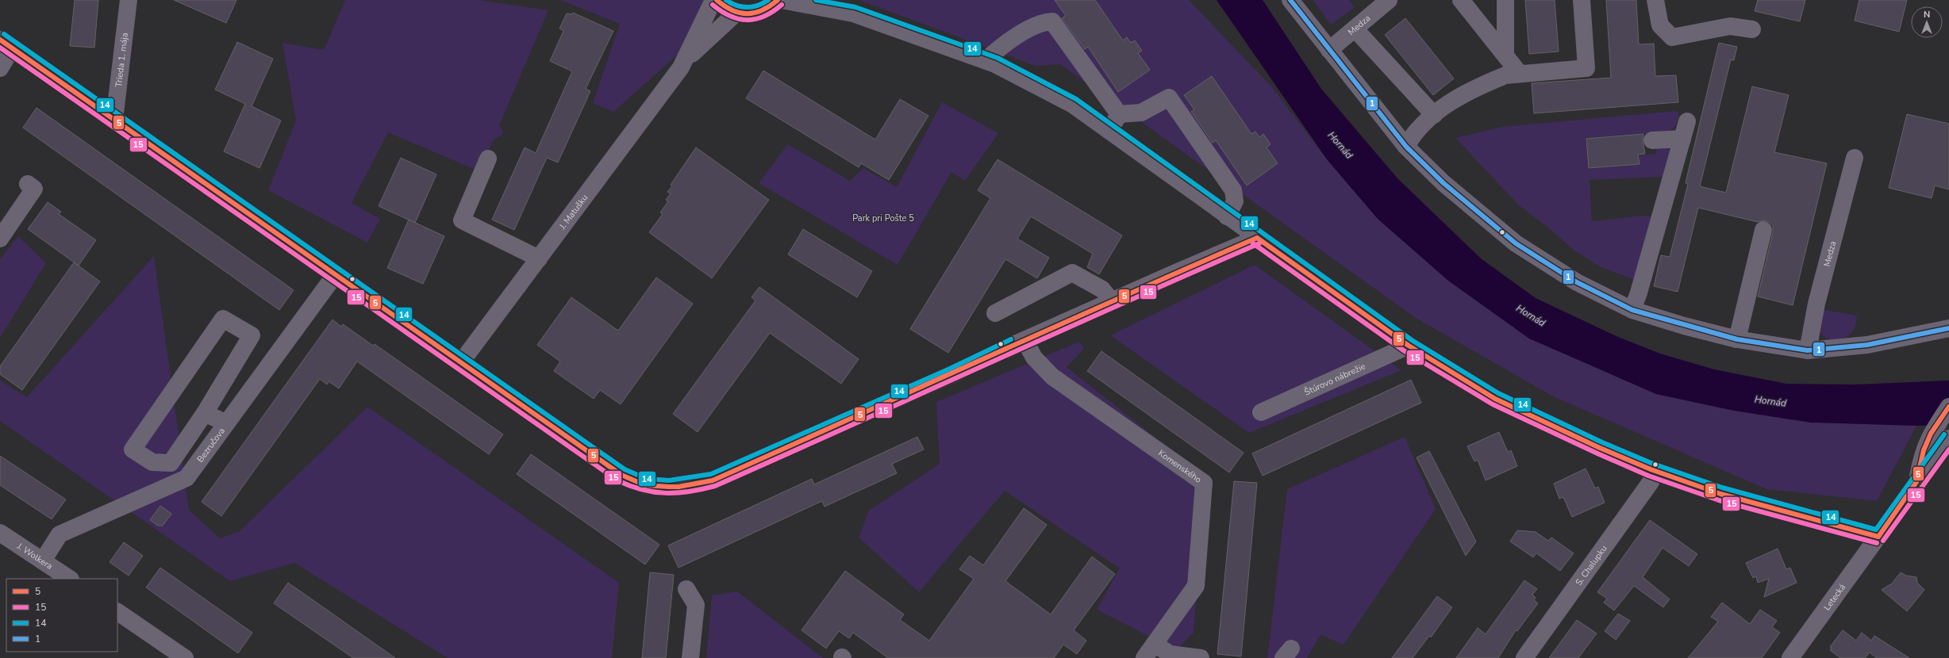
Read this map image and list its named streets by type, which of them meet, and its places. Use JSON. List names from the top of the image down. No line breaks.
{"streets":{"street":["Medza","Trieda 1. mája","J. Matušku","Štúrovo nábrežie","Bezručova","Komenského","J. Wolkera","S. Chalupku","Letecká"]},"crossings":[["Bezručova","J. Wolkera"]],"water":["Hornád"],"parks":["Park pri Pošte 5"],"lines":["transit line 5","transit line 14","transit line 1","transit line 15"],"legend":["5","15","14","1"],"north":"top"}
